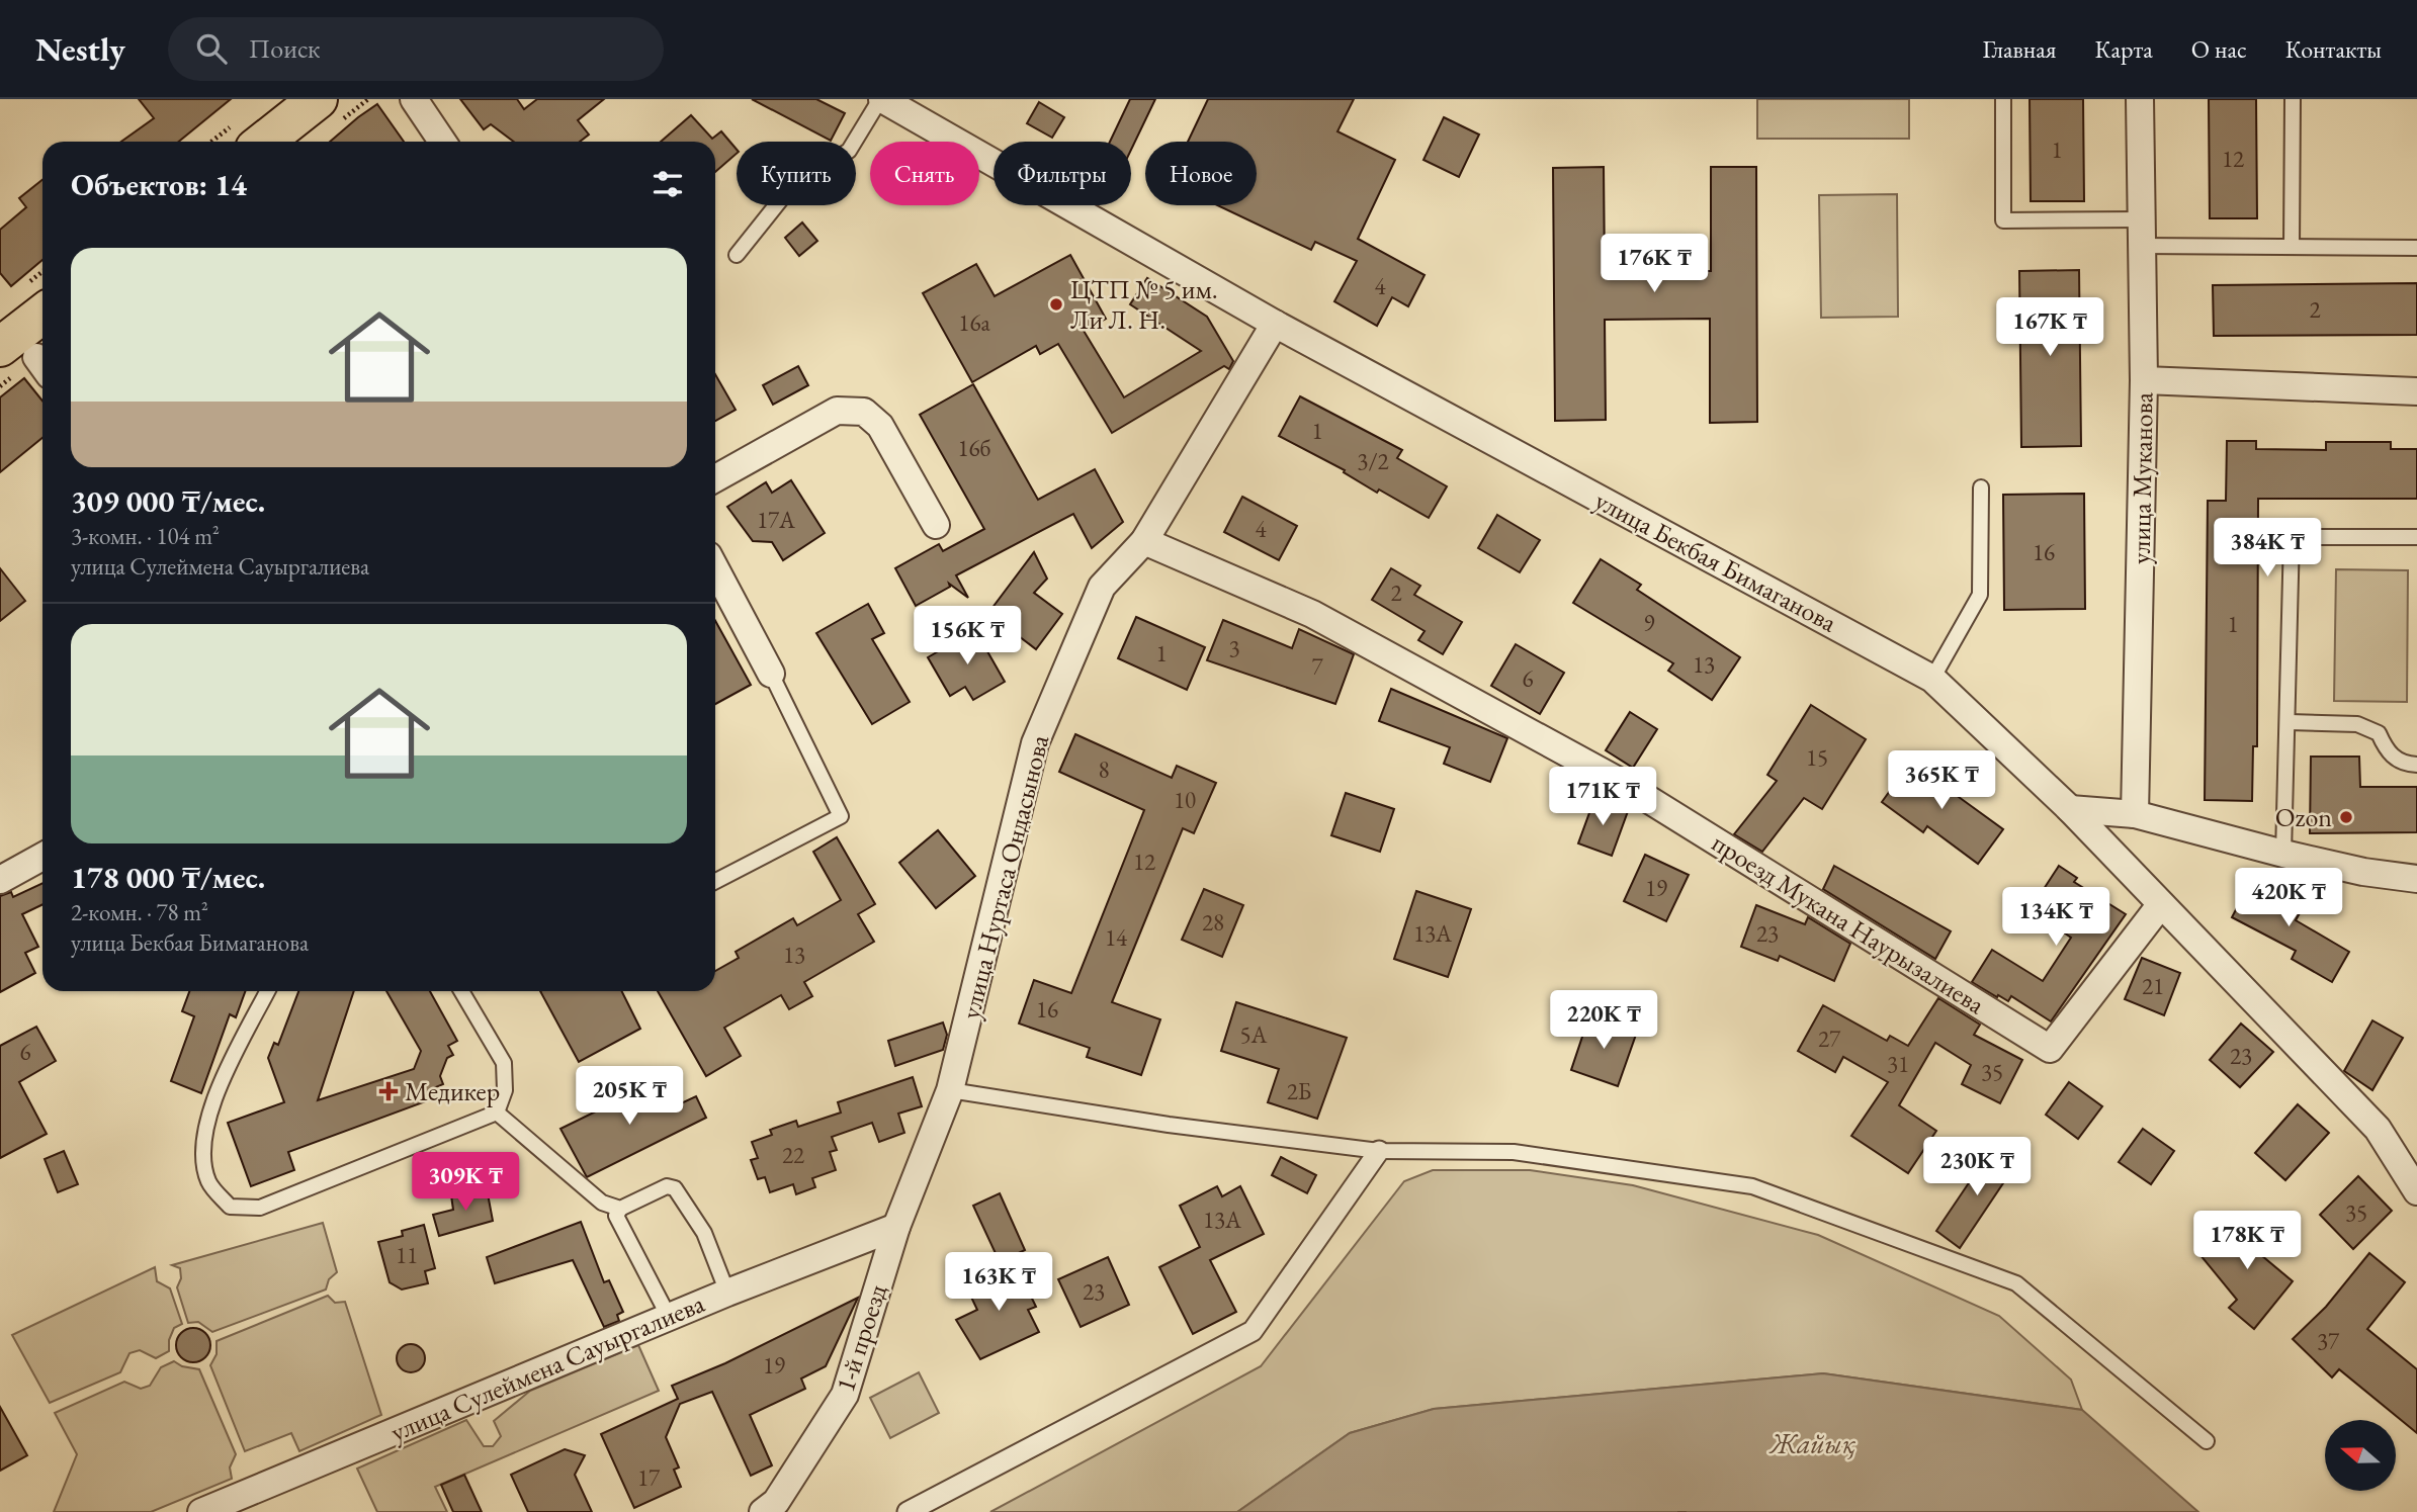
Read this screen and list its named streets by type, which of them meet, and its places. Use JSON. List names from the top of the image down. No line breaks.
{"streets":{"street":["улица Муканова","улица Бекбая Бимаганова","улица Нуртаса Ондасынова","проезд Мукана Наурызалиева","1-й проезд","улица Сулеймена Сауыргалиева"]},"crossings":[["улица Бекбая Бимаганова","улица Нуртаса Ондасынова"],["улица Бекбая Бимаганова","проезд Мукана Наурызалиева"],["улица Нуртаса Ондасынова","проезд Мукана Наурызалиева"],["улица Нуртаса Ондасынова","1-й проезд"],["улица Нуртаса Ондасынова","улица Сулеймена Сауыргалиева"],["1-й проезд","улица Сулеймена Сауыргалиева"]],"water":["Жайық"],"places":{"other":["ЦТП № 5 им. Ли Л. Н.","Ozon"],"health":["Медикер"]},"house_numbers":["1","12","4","2","16а","1","16б","3/2","17А","4","16","2","9","1","3","1","13","7","6","15","8","10","12","19","28","13А","23","14","13","21","16","5А","27","6","23","31","35","2Б","22","35","13А","11","23","37","19","17"],"north":"left","page":{"header":"Nestly","search":"Поиск","nav":["Главная","Карта","О нас","Контакты"],"chip":["Купить","Снять","Фильтры","Новое"],"heading":"Объектов: 14","list":[{"name":"309 000 ₸/мес.","note":"3-комн. · 104 m² · улица Сулеймена Сауыргалиева"},{"name":"178 000 ₸/мес.","note":"2-комн. · 78 m² · улица Бекбая Бимаганова"}],"price":["176K ₸","167K ₸","384K ₸","156K ₸","365K ₸","171K ₸","420K ₸","134K ₸","220K ₸","205K ₸","230K ₸","309K ₸","178K ₸","163K ₸"]}}
